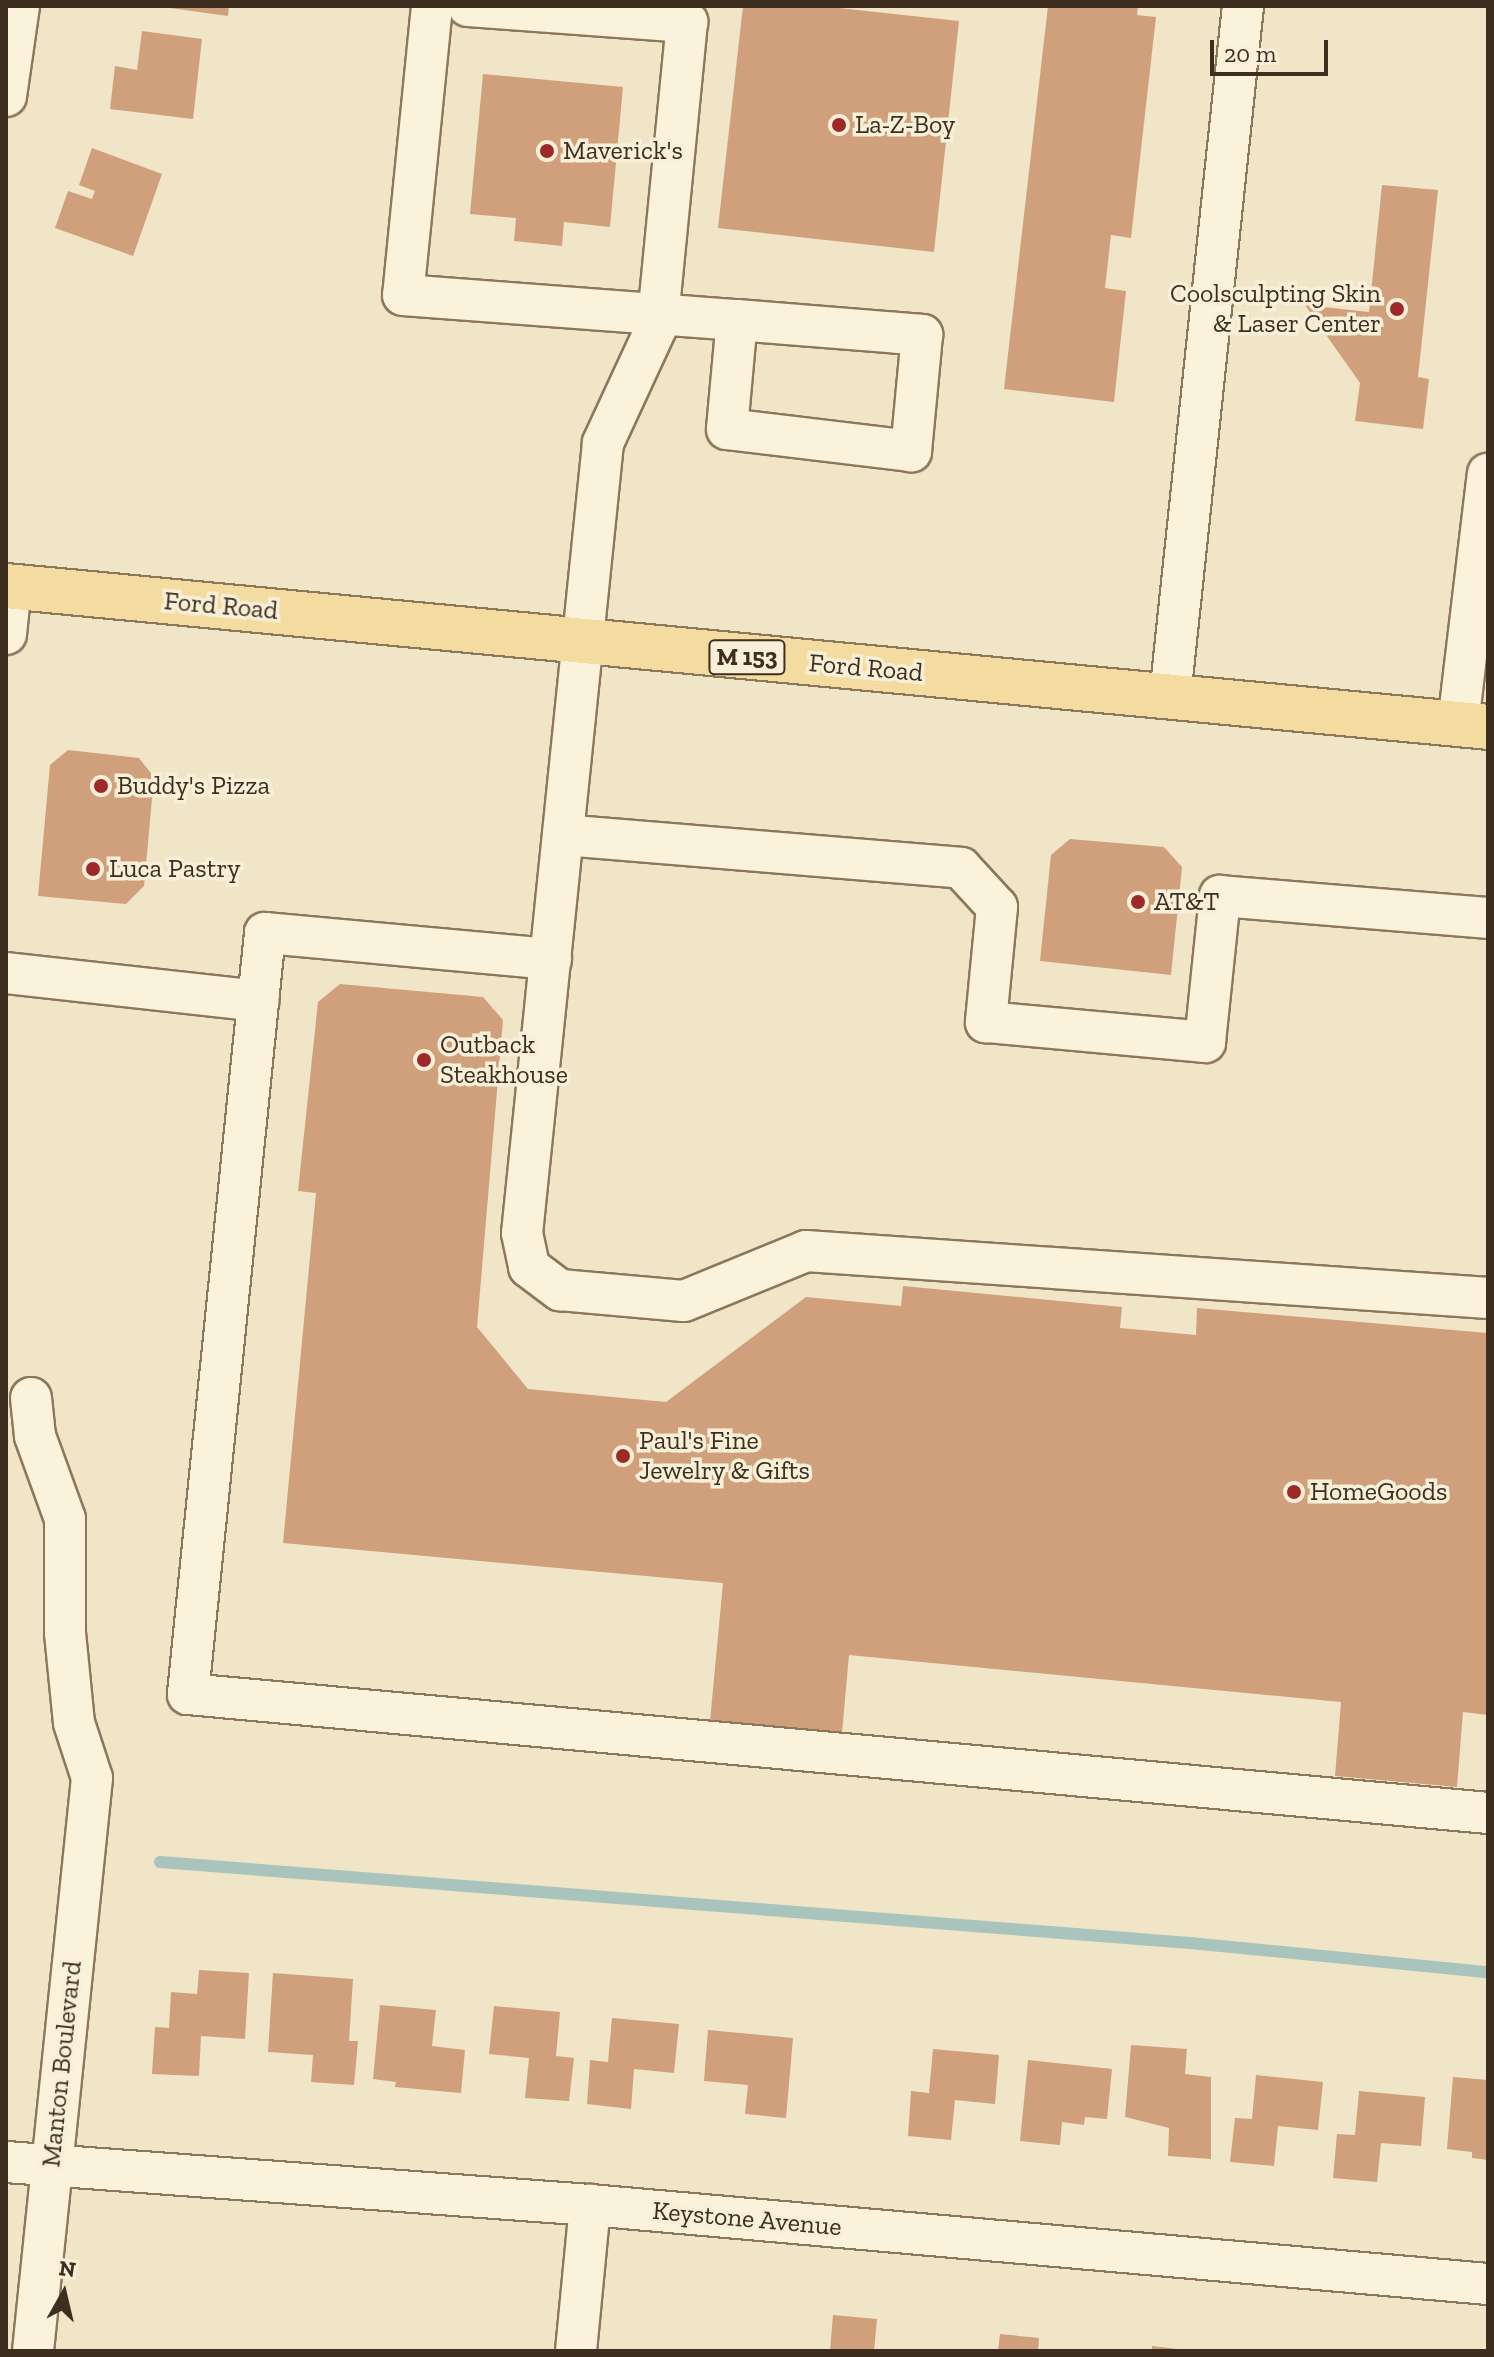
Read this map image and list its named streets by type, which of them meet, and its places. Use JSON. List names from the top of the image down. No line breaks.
{"streets":{"main road":["Ford Road","M 153"],"street":["Manton Boulevard","Keystone Avenue"]},"crossings":[["Manton Boulevard","Keystone Avenue"]],"places":["La-Z-Boy","Maverick's","Coolsculpting Skin & Laser Center","Buddy's Pizza","Luca Pastry","AT&T","Outback Steakhouse","Paul's Fine Jewelry & Gifts","HomeGoods"],"scale_bar":"20 m","north":"top"}
